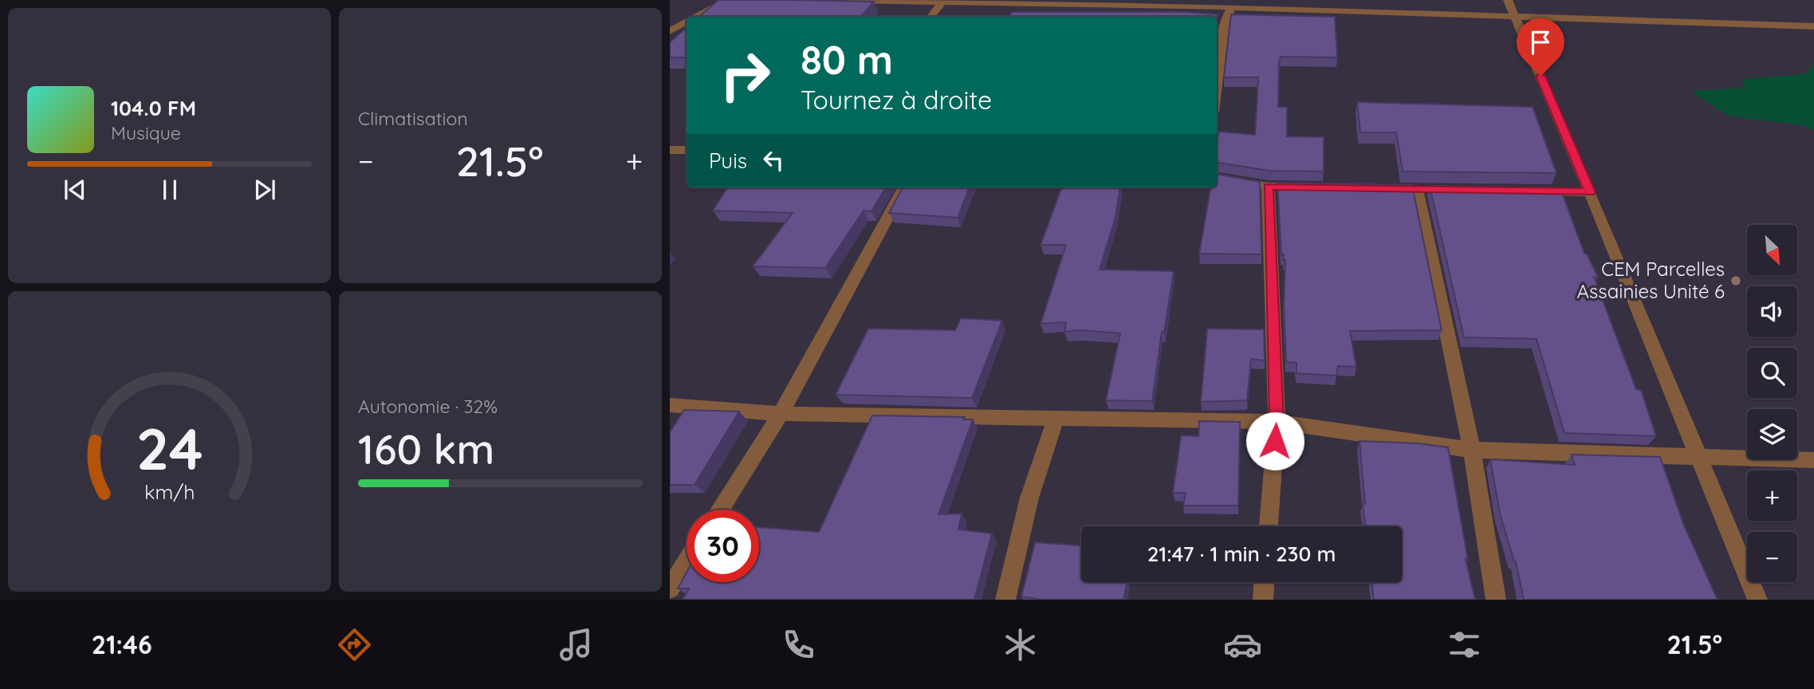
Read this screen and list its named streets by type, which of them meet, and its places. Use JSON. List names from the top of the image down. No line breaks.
{"places":["CEM Parcelles Assainies Unité 6"],"north":"bottom right","page":{"tile":["Climatisation",["Autonomie · 32%","160 km"]],"turn":["80 m","Tournez à droite"],"song":["104.0 FM","Musique"],"then":"Puis","heat":["−","21.5°","+"],"map_buttons":["+","−"],"limit":"30","trip":"21:47 · 1 min · 230 m","tabs":["21:46","21.5°"],"gauge":["24","km/h"]}}
